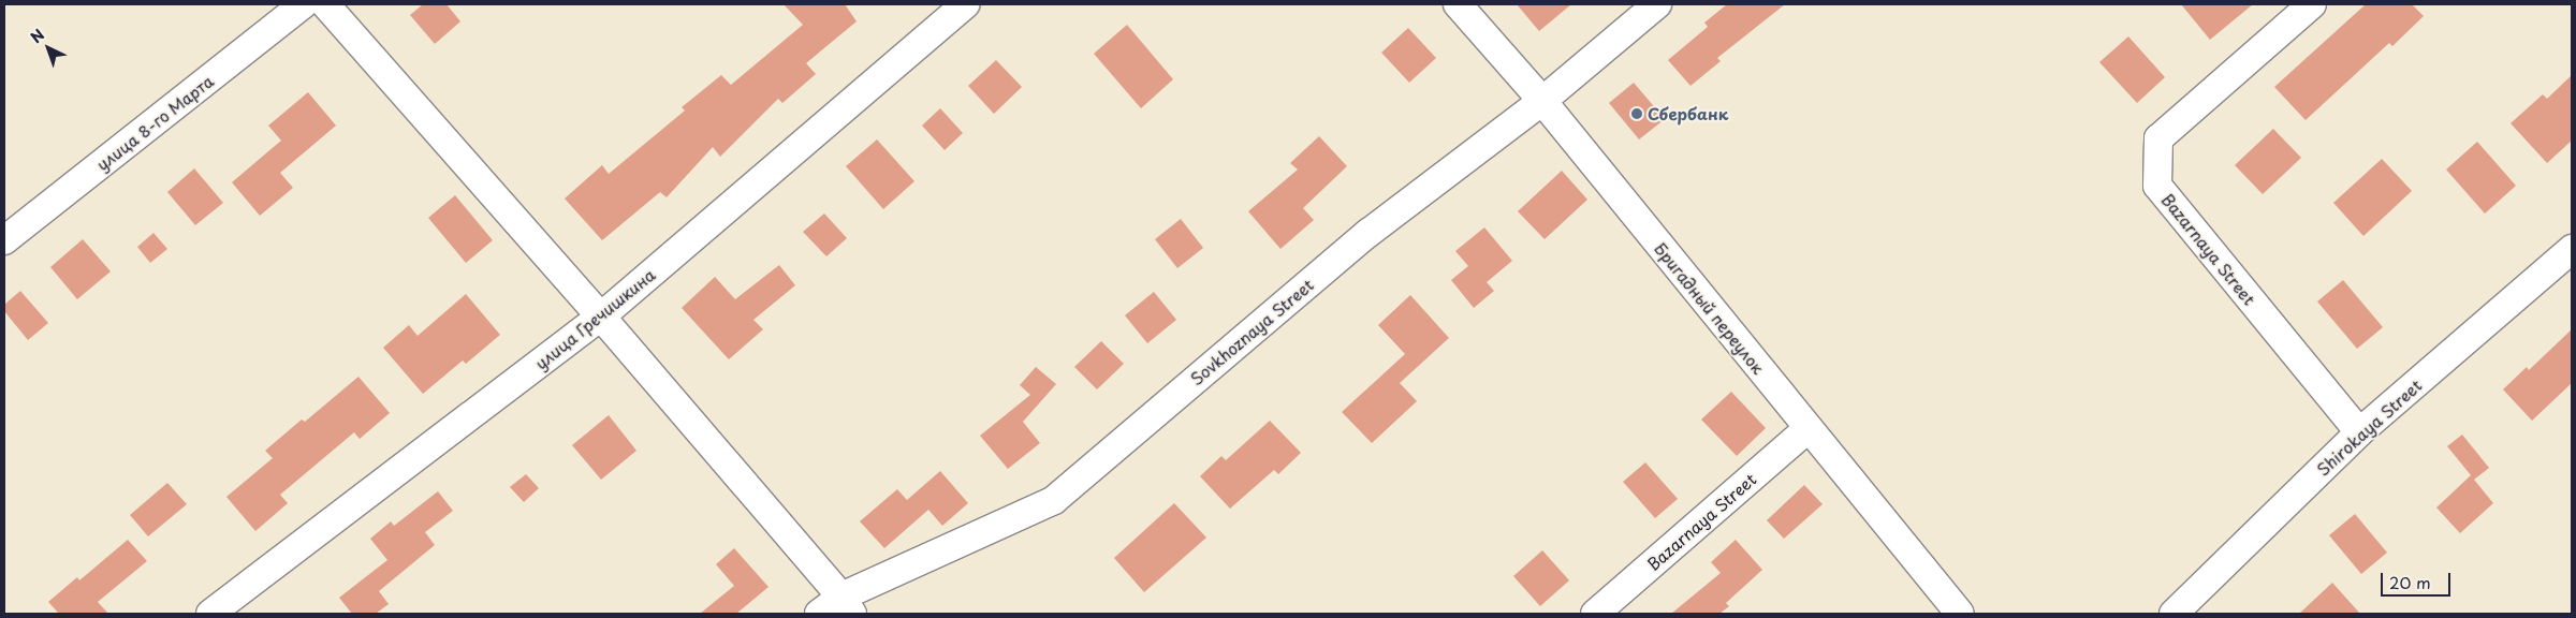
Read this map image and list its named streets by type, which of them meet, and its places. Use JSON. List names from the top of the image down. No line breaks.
{"streets":{"street":["улица 8-го Марта","Bazarnaya Street","Бригадный переулок","улица Гречишкина","Sovkhoznaya Street","Shirokaya Street"]},"crossings":[["Bazarnaya Street","Бригадный переулок"],["Bazarnaya Street","Shirokaya Street"],["Бригадный переулок","Sovkhoznaya Street"]],"places":["Сбербанк"],"scale_bar":"20 m","north":"top left"}
